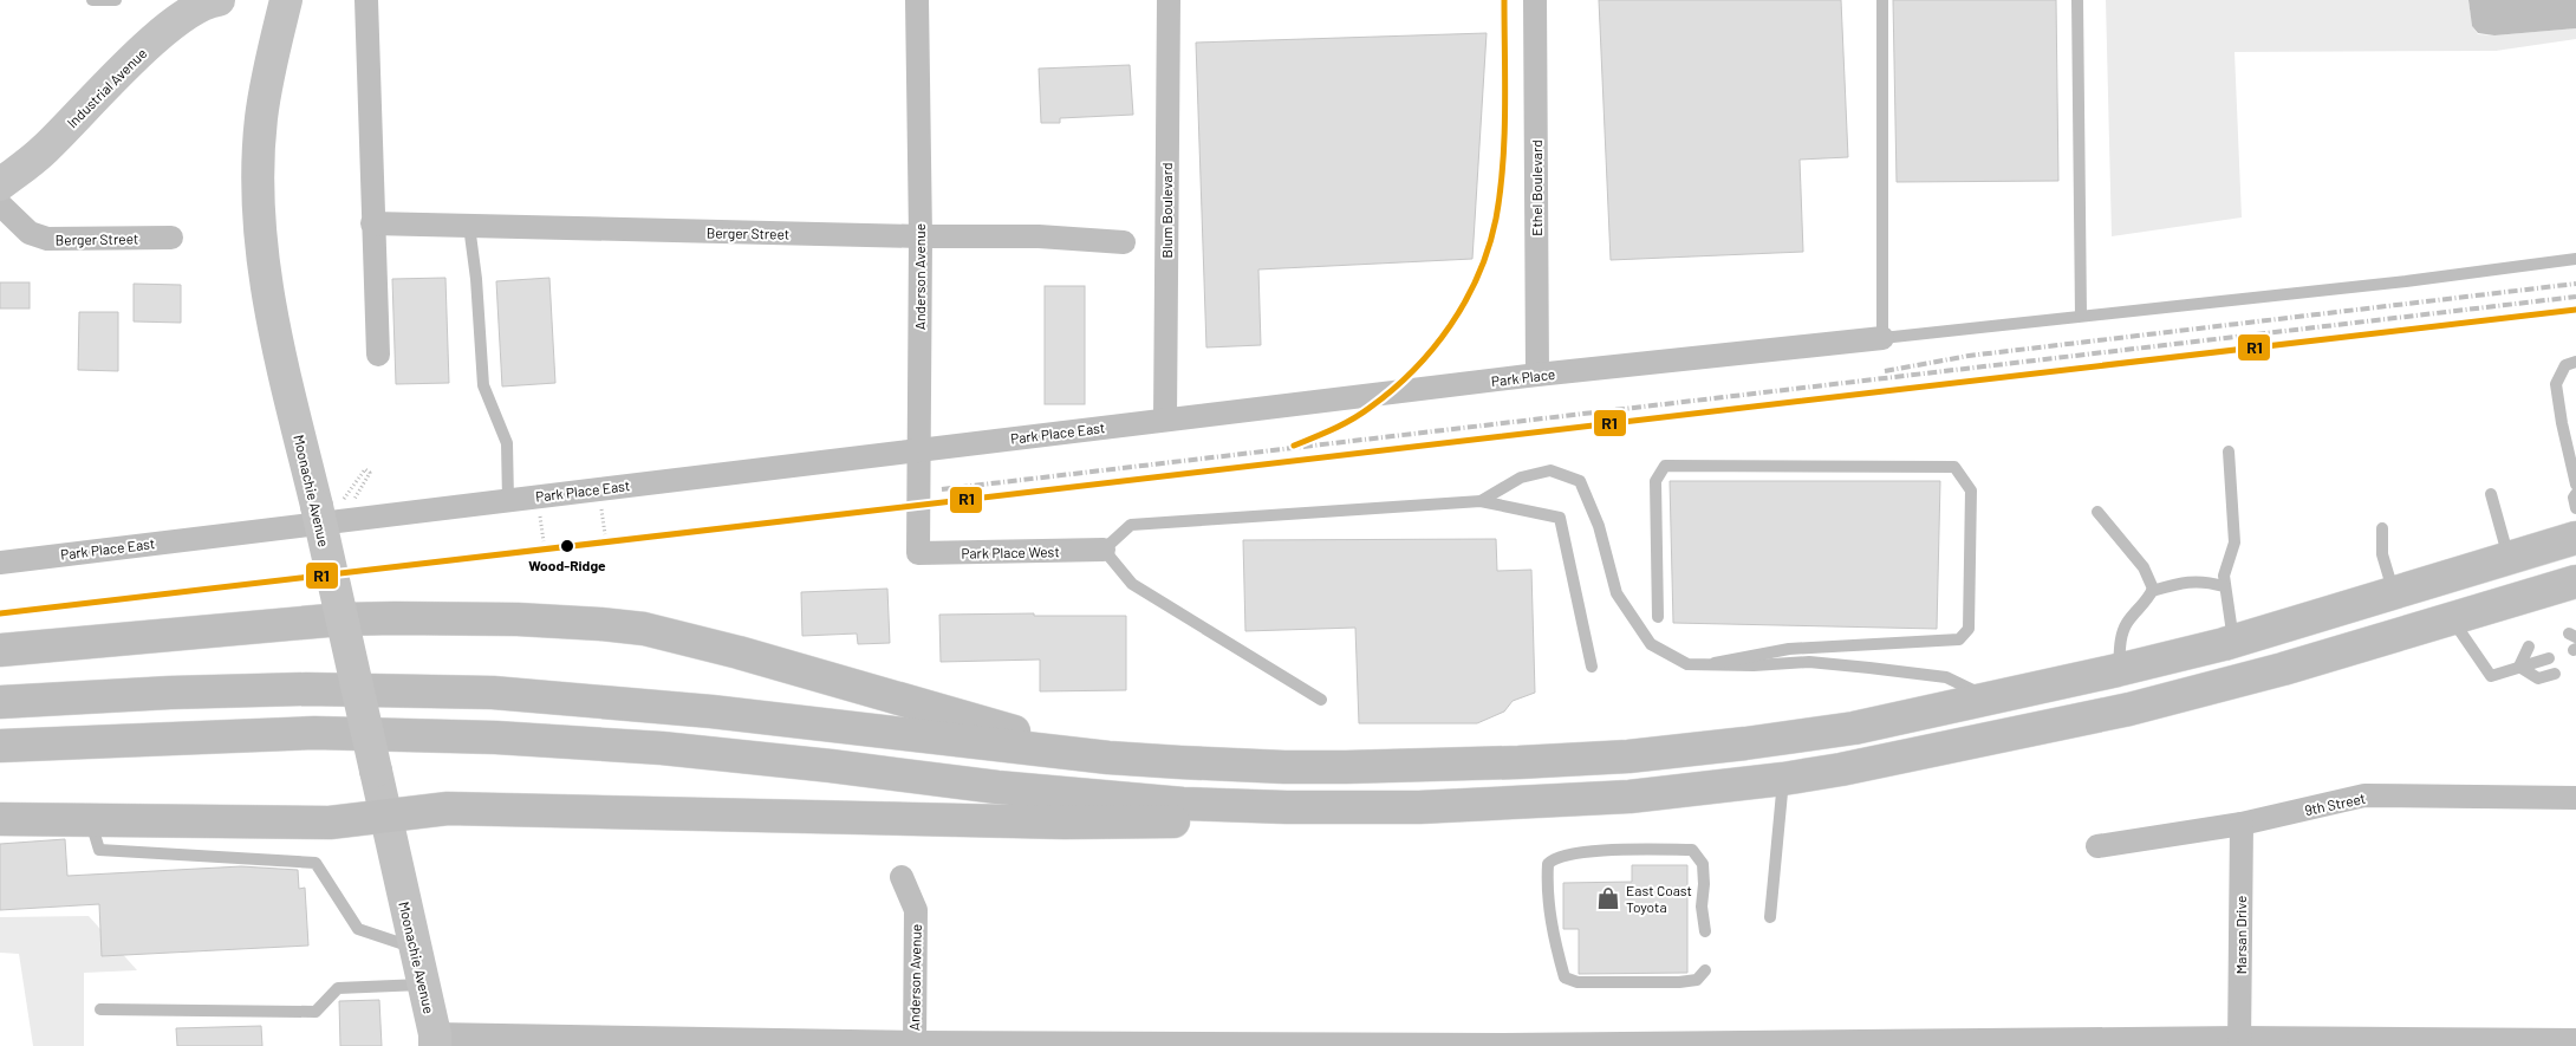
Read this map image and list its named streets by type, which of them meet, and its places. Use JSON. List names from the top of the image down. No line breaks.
{"streets":{"main road":["Industrial Avenue","Moonachie Avenue"],"street":["Ethel Boulevard","Blum Boulevard","Berger Street","Anderson Avenue","Park Place","Park Place East","Park Place West","9th Street","Marsan Drive"]},"crossings":[["Ethel Boulevard","Park Place"],["Blum Boulevard","Park Place"],["Blum Boulevard","Park Place East"],["Berger Street","Anderson Avenue"],["Anderson Avenue","Park Place East"],["Anderson Avenue","Park Place West"],["Park Place","Park Place East"],["9th Street","Marsan Drive"]],"places":{"other":["Wood-Ridge"],"shop":["East Coast Toyota"]},"lines":["transit line R1"]}
